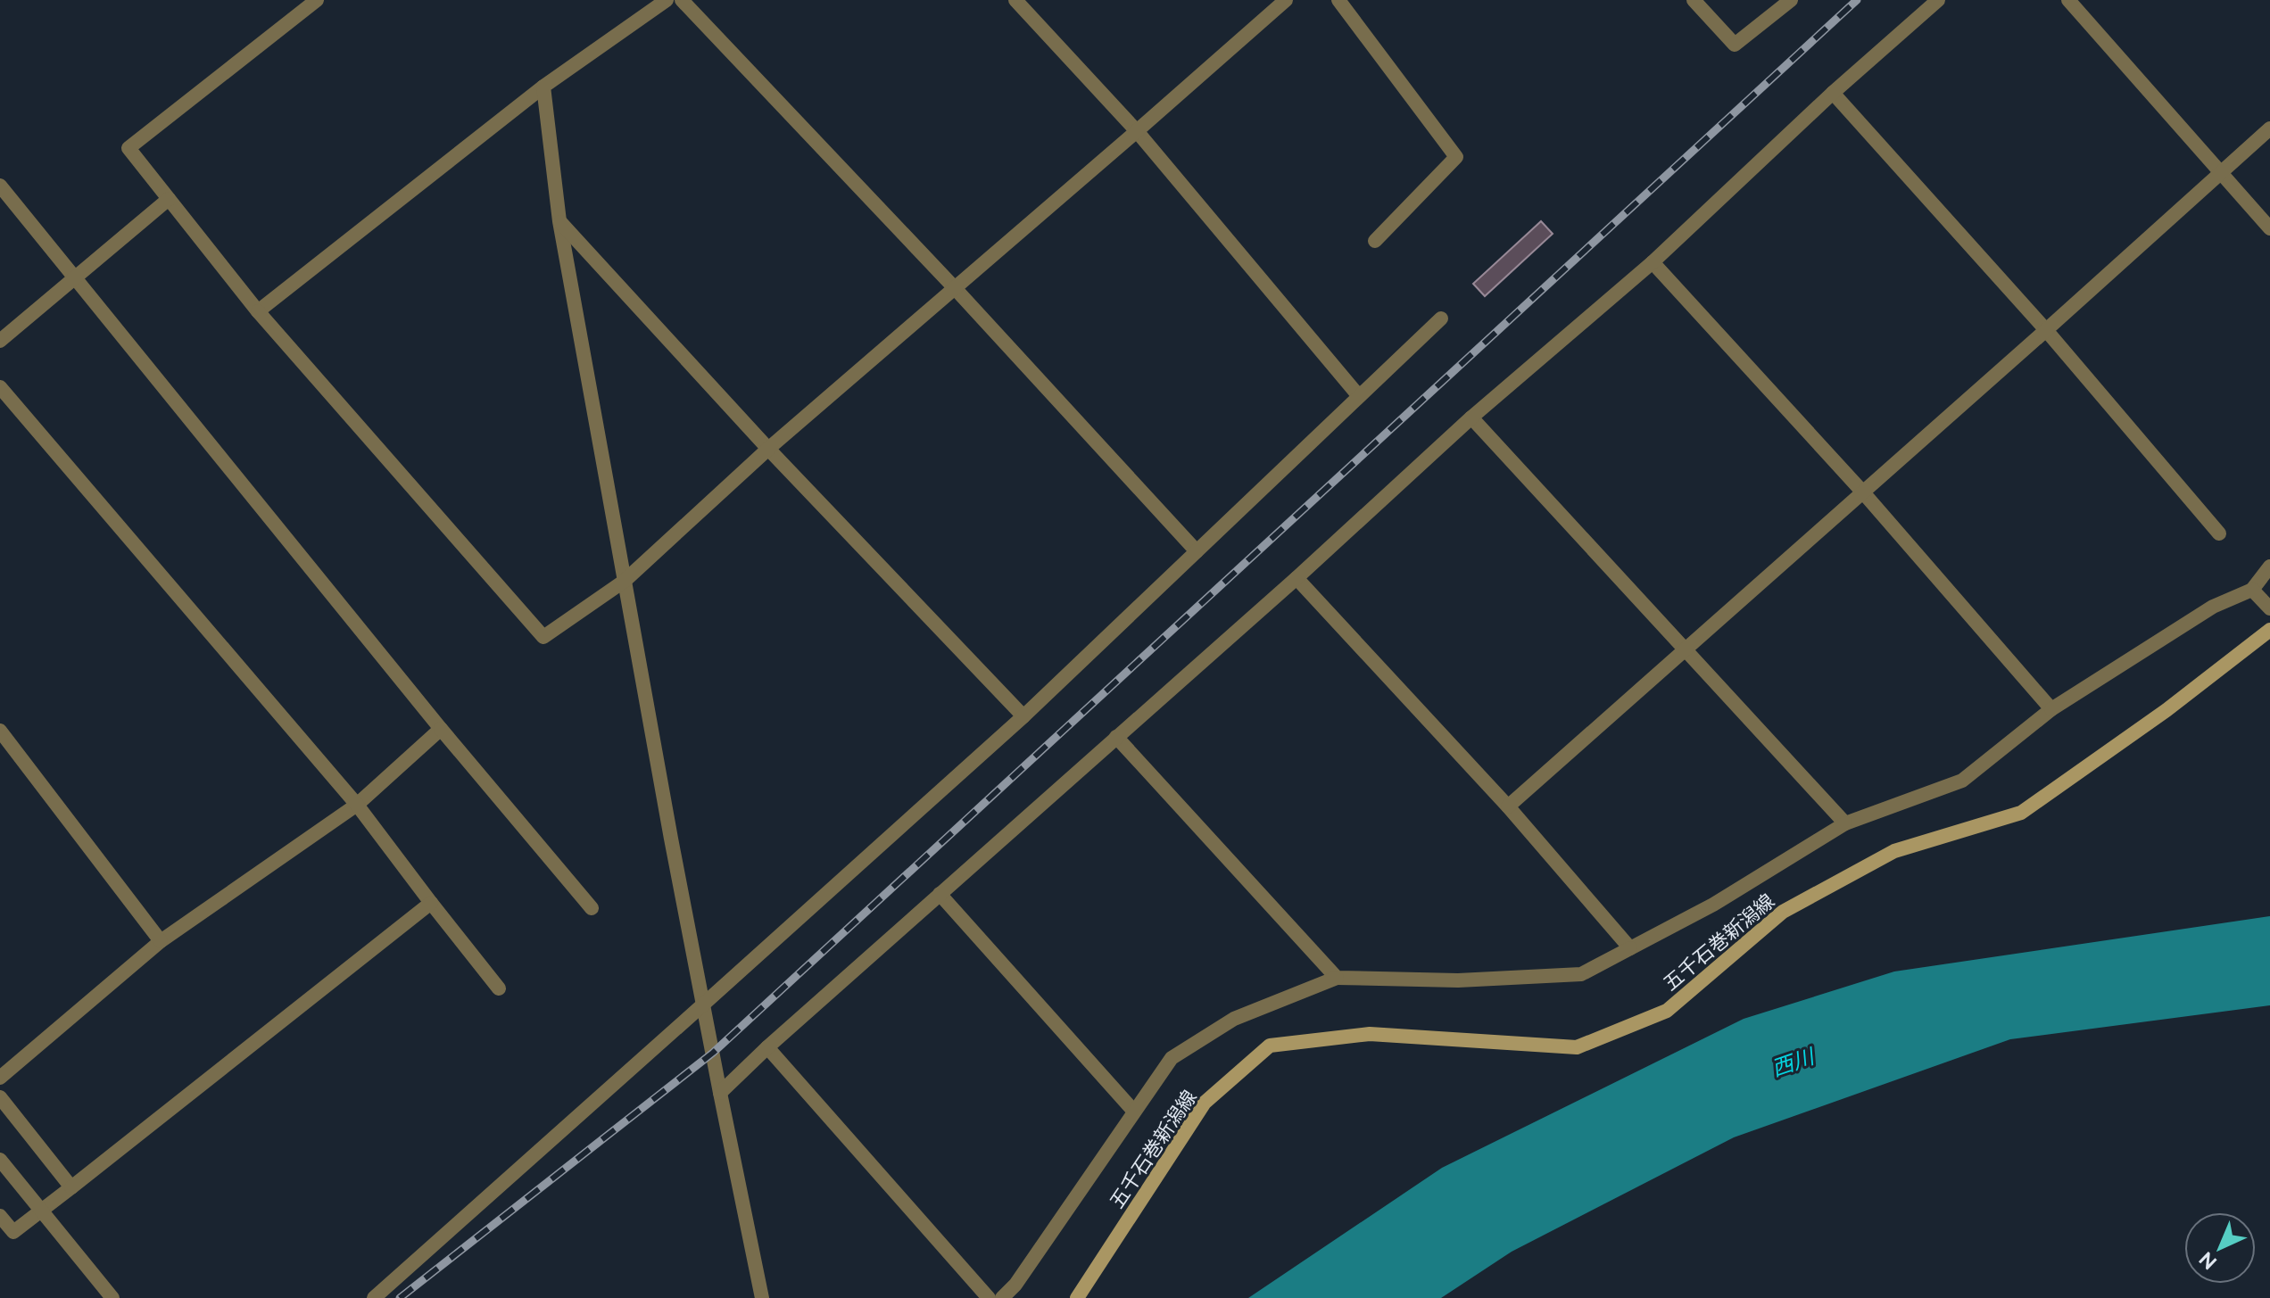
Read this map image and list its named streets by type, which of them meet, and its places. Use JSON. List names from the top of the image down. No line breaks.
{"streets":{"main road":["五千石巻新潟線"]},"water":["西川"],"north":"bottom left"}
